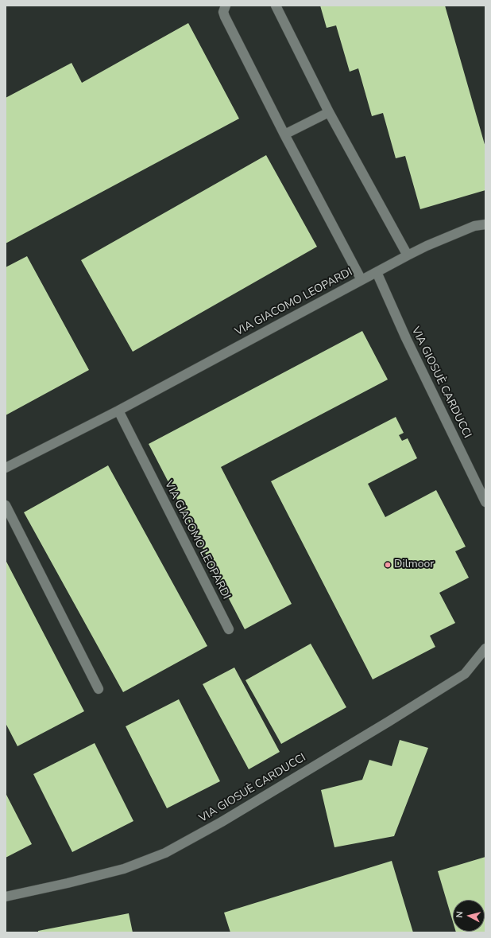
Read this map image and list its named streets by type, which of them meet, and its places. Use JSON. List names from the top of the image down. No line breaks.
{"streets":{"street":["VIA GIACOMO LEOPARDI","VIA GIOSUÈ CARDUCCI"]},"crossings":[["VIA GIACOMO LEOPARDI","VIA GIOSUÈ CARDUCCI"]],"places":["Dilmoor"],"north":"left"}
